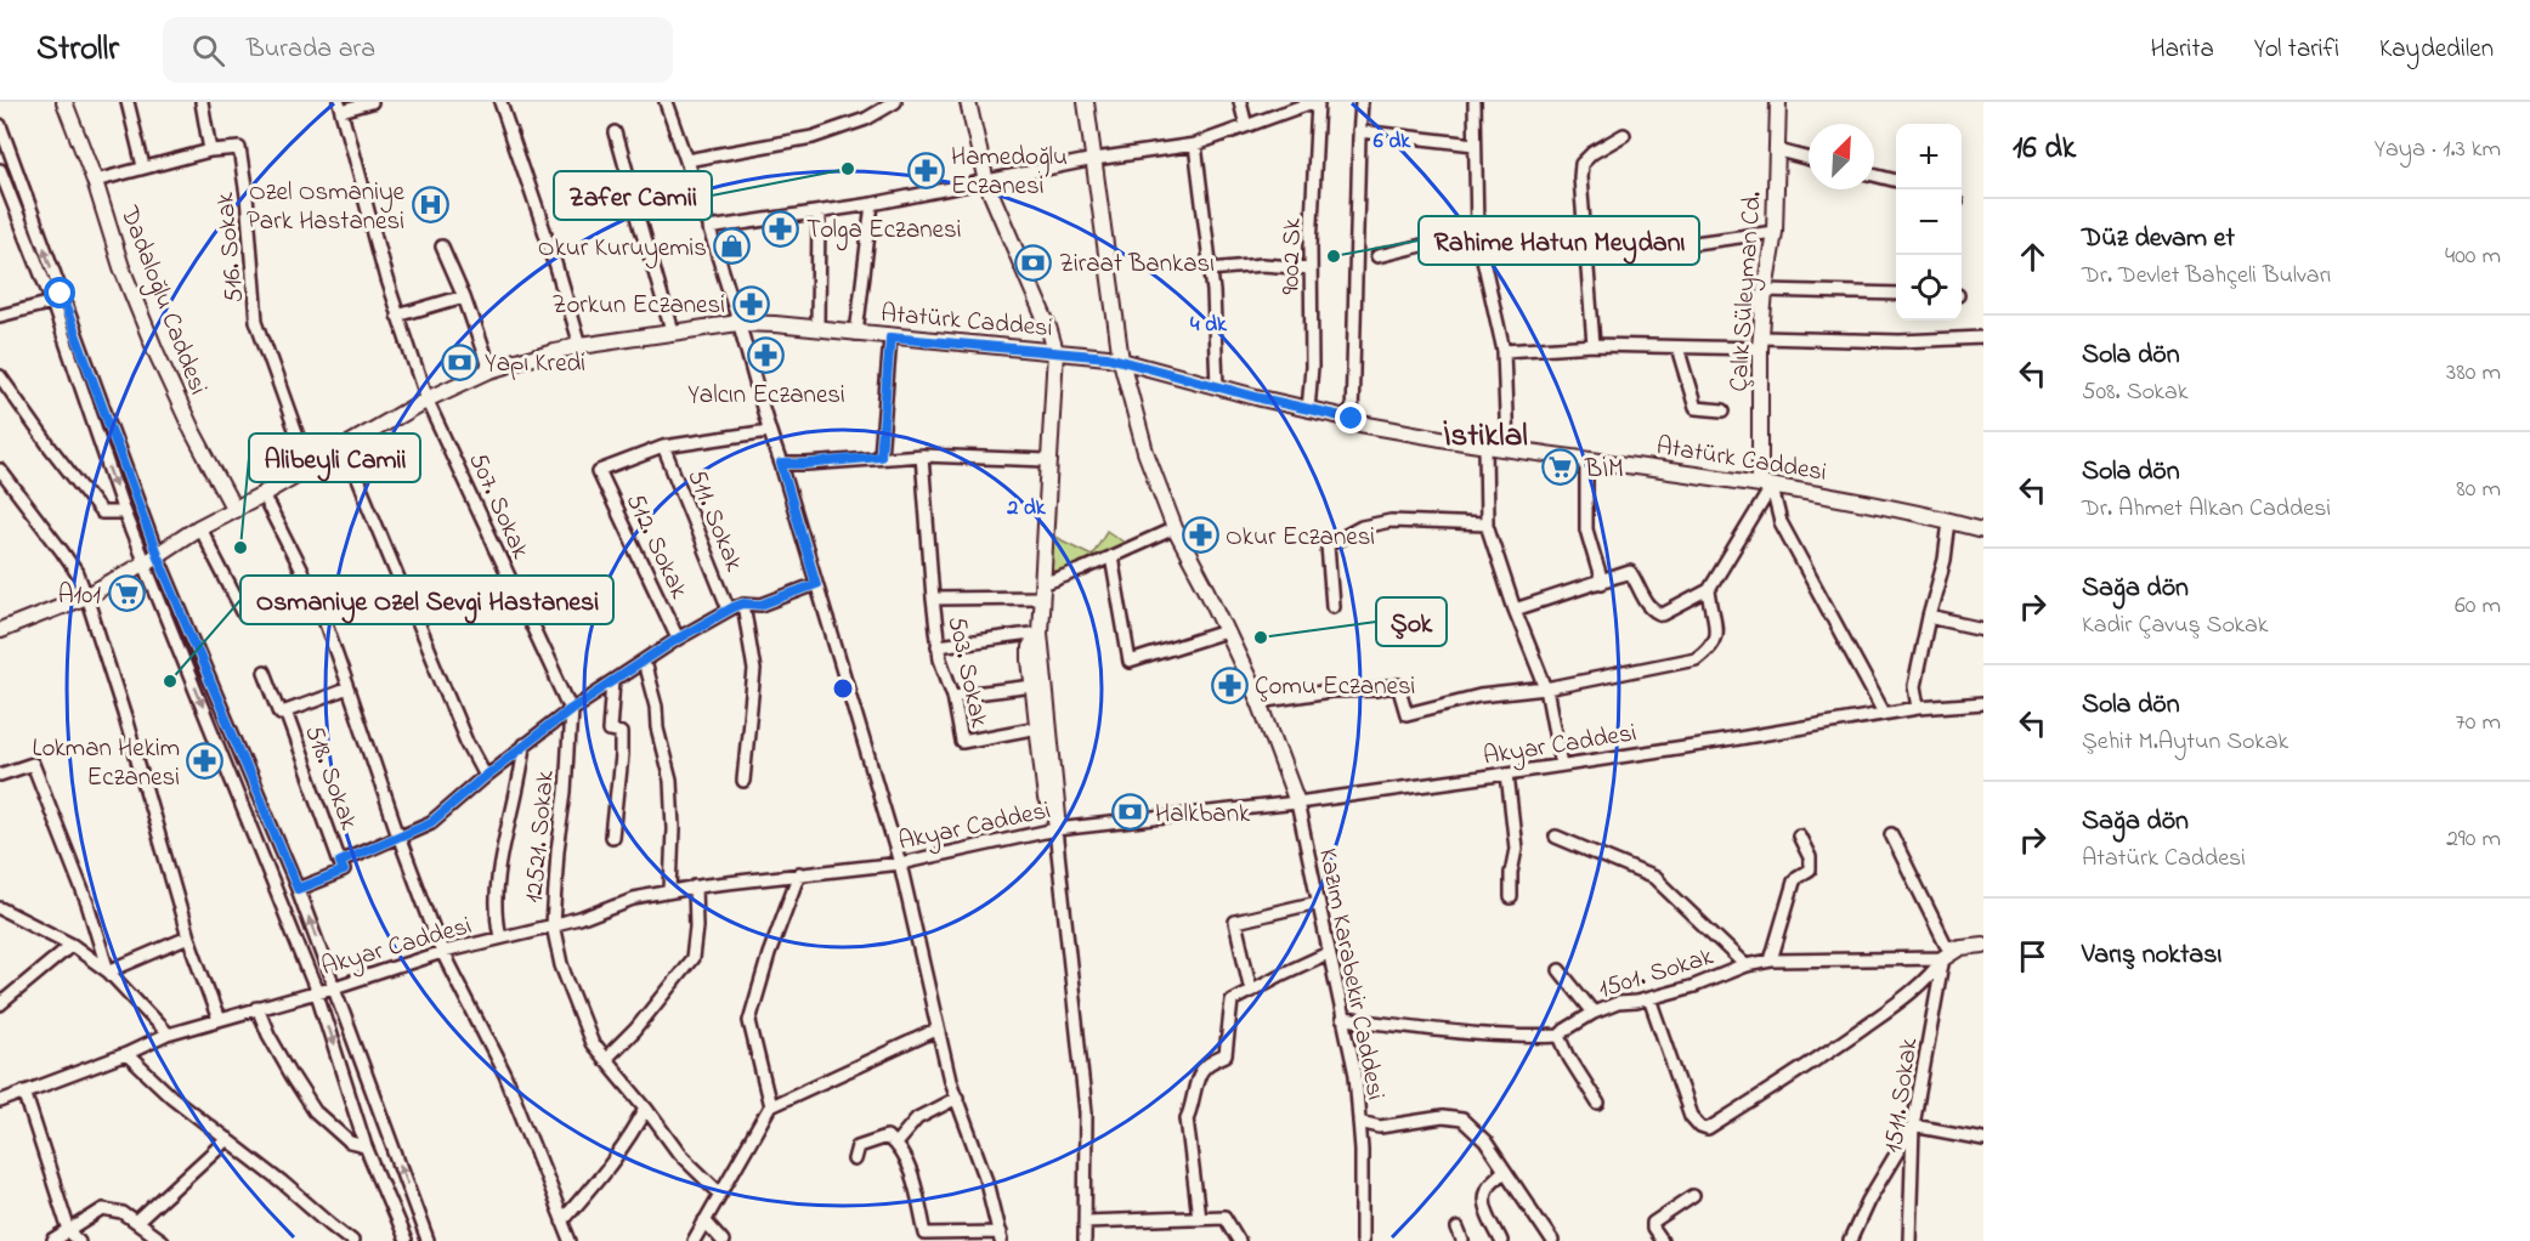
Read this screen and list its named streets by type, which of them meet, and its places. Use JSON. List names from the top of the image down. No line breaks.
{"streets":{"street":["516. Sokak","9002 Sk","Çalık Süleyman Cd.","Dadaloğlu Caddesi","Atatürk Caddesi","507. Sokak","511. Sokak","512. Sokak","503. Sokak","Akyar Caddesi","518. Sokak","12521. Sokak","1501. Sokak","Kazım Karabekir Caddesi","1511. Sokak"]},"crossings":[["516. Sokak","Atatürk Caddesi"],["9002 Sk","Atatürk Caddesi"],["Çalık Süleyman Cd.","Atatürk Caddesi"],["Dadaloğlu Caddesi","Atatürk Caddesi"],["Atatürk Caddesi","507. Sokak"],["507. Sokak","12521. Sokak"],["511. Sokak","512. Sokak"],["Akyar Caddesi","12521. Sokak"],["Akyar Caddesi","Kazım Karabekir Caddesi"],["1501. Sokak","1511. Sokak"]],"districts":["İstiklal"],"places":{"other":["Zafer Camii","Rahime Hatun Meydanı","Alibeyli Camii","Şok","Osmaniye Ozel Sevgi Hastanesi"],"pharmacy":["Hamedoğlu Eczanesi","Tolga Eczanesi","Zorkun Eczanesi","Yalcın Eczanesi","Okur Eczanesi","Çomu Eczanesi","Lokman Hekim Eczanesi"],"hospital":["Ozel Osmaniye Park Hastanesi"],"shop":["Okur Kuruyemis"],"bank":["Ziraat Bankası","Yapı Kredi","Halkbank"],"supermarket":["BİM","A101"]},"north":"top right","page":{"header":"Strollr","search":"Burada ara","nav":["Harita","Yol tarifi","Kaydedilen"],"heading":["16 dk","Yaya · 1.3 km"],"map_buttons":["+","−"],"list":[["Düz devam et","Dr. Devlet Bahçeli Bulvarı","400 m"],["Sola dön","508. Sokak","380 m"],["Sola dön","Dr. Ahmet Alkan Caddesi","80 m"],["Sağa dön","Kadir Çavuş Sokak","60 m"],["Sola dön","Şehit M.Aytun Sokak","70 m"],["Sağa dön","Atatürk Caddesi","290 m"],"Varış noktası"]},"rings":["6 dk","4 dk","2 dk"]}
